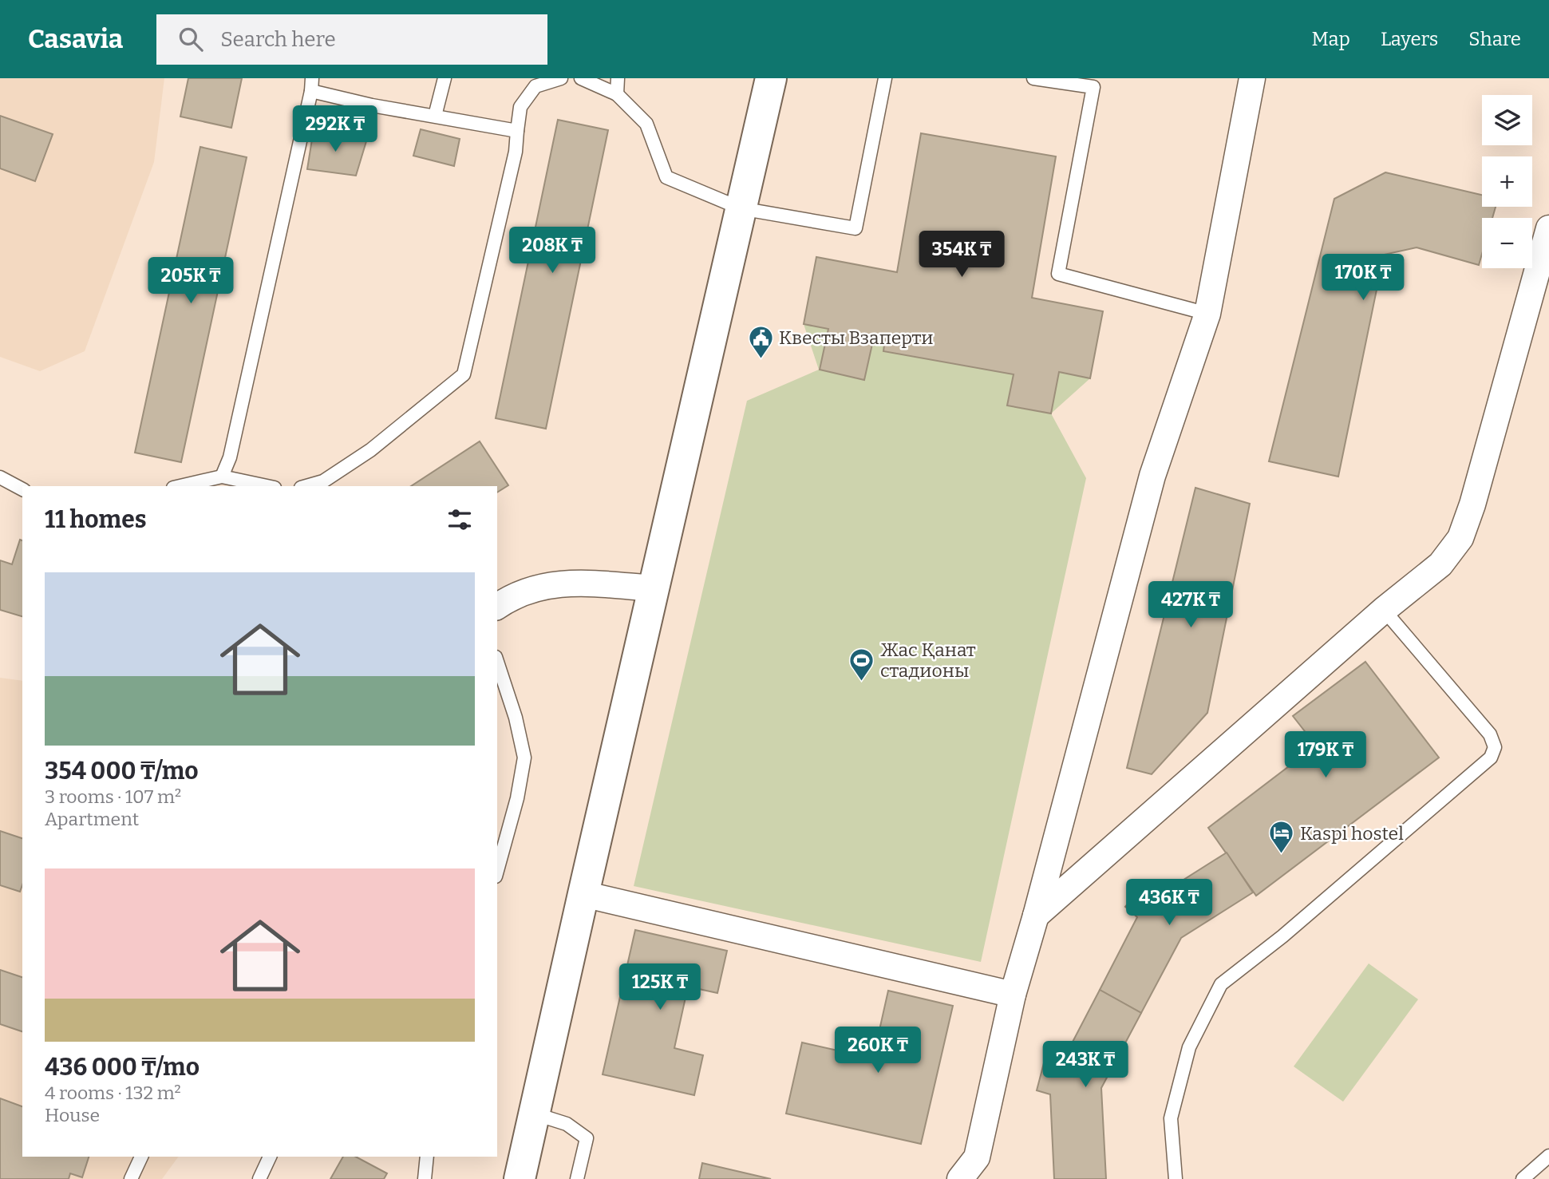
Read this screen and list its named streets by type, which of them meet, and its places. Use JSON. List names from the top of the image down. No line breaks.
{"places":{"public building":["Квесты Взаперти"],"sports":["Жас Қанат стадионы"],"hotel":["Kaspi hostel"]},"page":{"header":"Casavia","search":"Search here","nav":["Map","Layers","Share"],"map_buttons":["+","−"],"price":["292K ₸","208K ₸","354K ₸","170K ₸","205K ₸","427K ₸","179K ₸","436K ₸","125K ₸","260K ₸","243K ₸"],"heading":"11 homes","list":[{"name":"354 000 ₸/mo","note":"3 rooms · 107 m² · Apartment"},{"name":"436 000 ₸/mo","note":"4 rooms · 132 m² · House"}]}}
